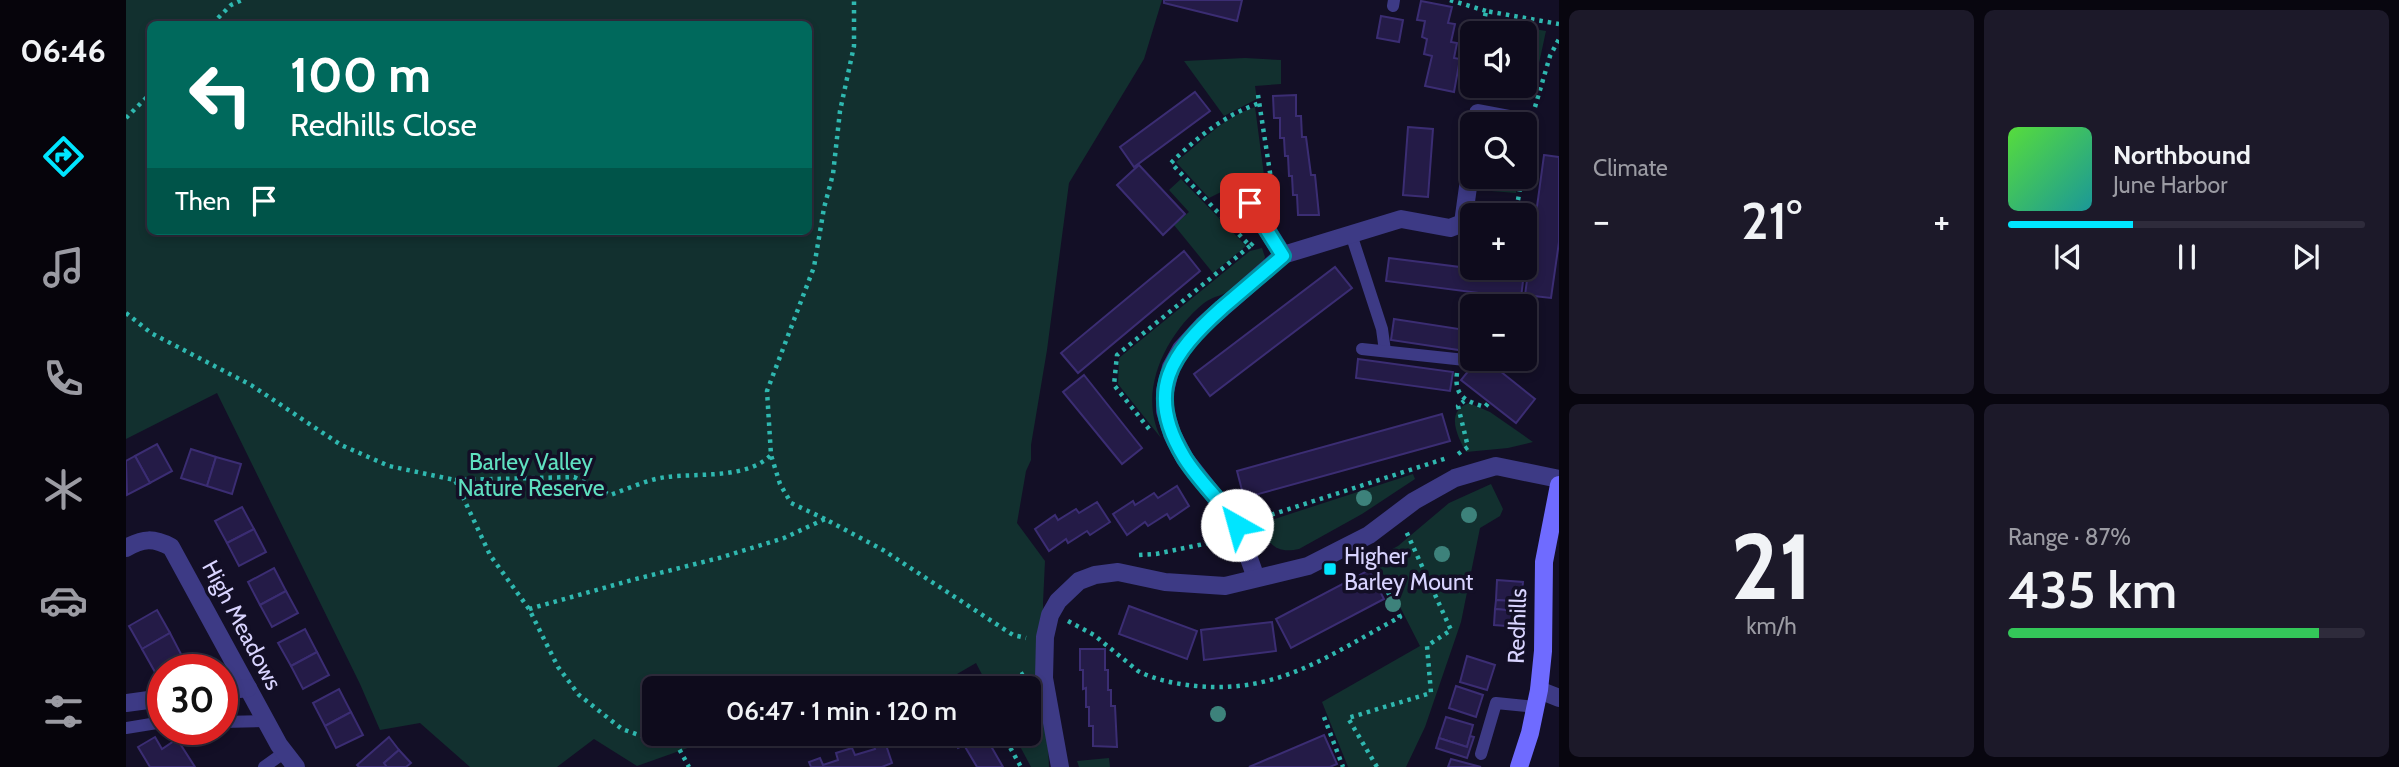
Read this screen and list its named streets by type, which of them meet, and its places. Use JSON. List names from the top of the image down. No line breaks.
{"streets":{"street":["High Meadows","Redhills"]},"parks":["Barley Valley Nature Reserve"],"places":{"transit":["Higher Barley Mount"]},"page":{"tabs":"06:46","tile":["Climate",["21","km/h"],["Range · 87%","435 km"]],"map_buttons":["+","−"],"turn":["100 m","Redhills Close"],"song":["Northbound","June Harbor"],"then":"Then","heat":["−","21°","+"],"limit":"30","trip":"06:47 · 1 min · 120 m"}}
